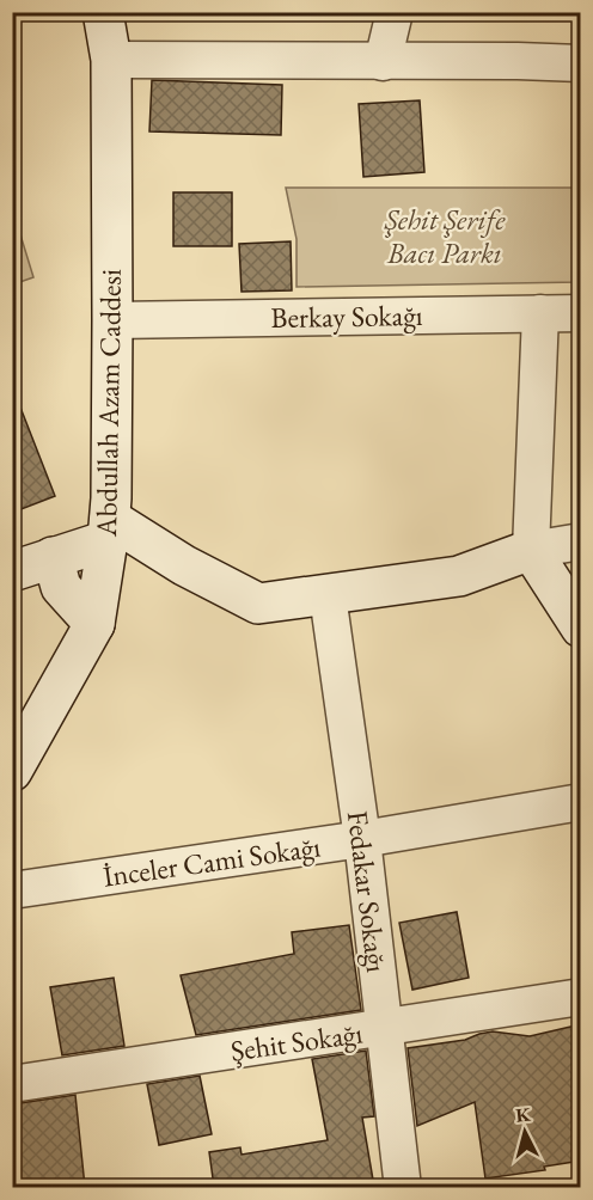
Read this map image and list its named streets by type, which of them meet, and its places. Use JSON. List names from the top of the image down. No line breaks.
{"streets":{"street":["Berkay Sokağı","Abdullah Azam Caddesi","İnceler Cami Sokağı","Fedakar Sokağı","Şehit Sokağı"]},"crossings":[["Berkay Sokağı","Abdullah Azam Caddesi"],["İnceler Cami Sokağı","Fedakar Sokağı"],["Fedakar Sokağı","Şehit Sokağı"]],"parks":["Şehit Şerife Bacı Parkı"],"north":"top"}
